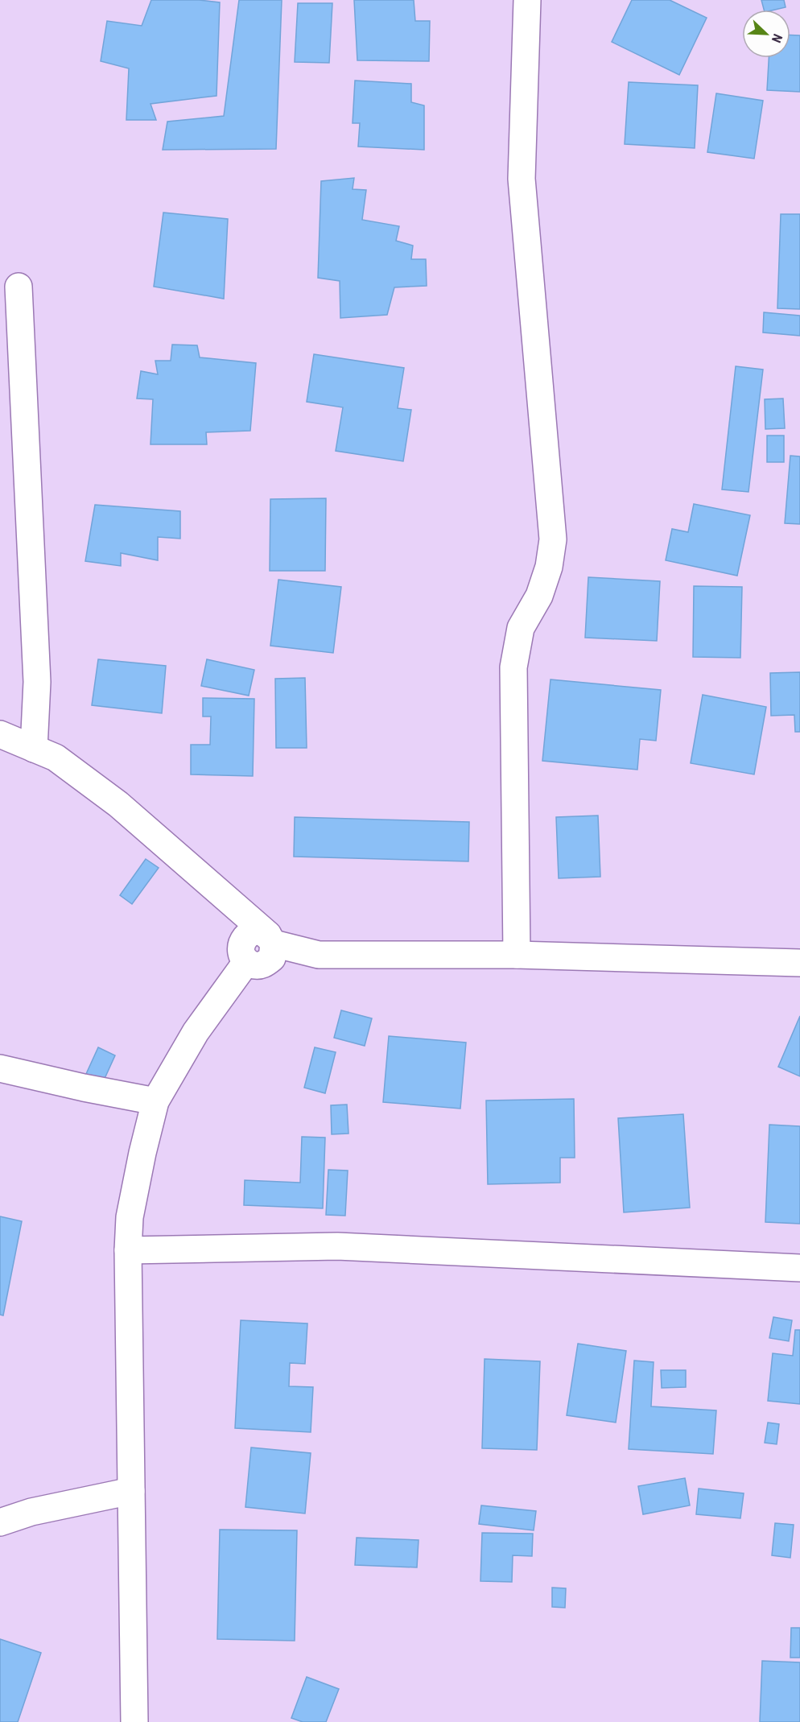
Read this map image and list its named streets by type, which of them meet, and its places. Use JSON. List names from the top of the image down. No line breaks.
{"north":"bottom right"}
